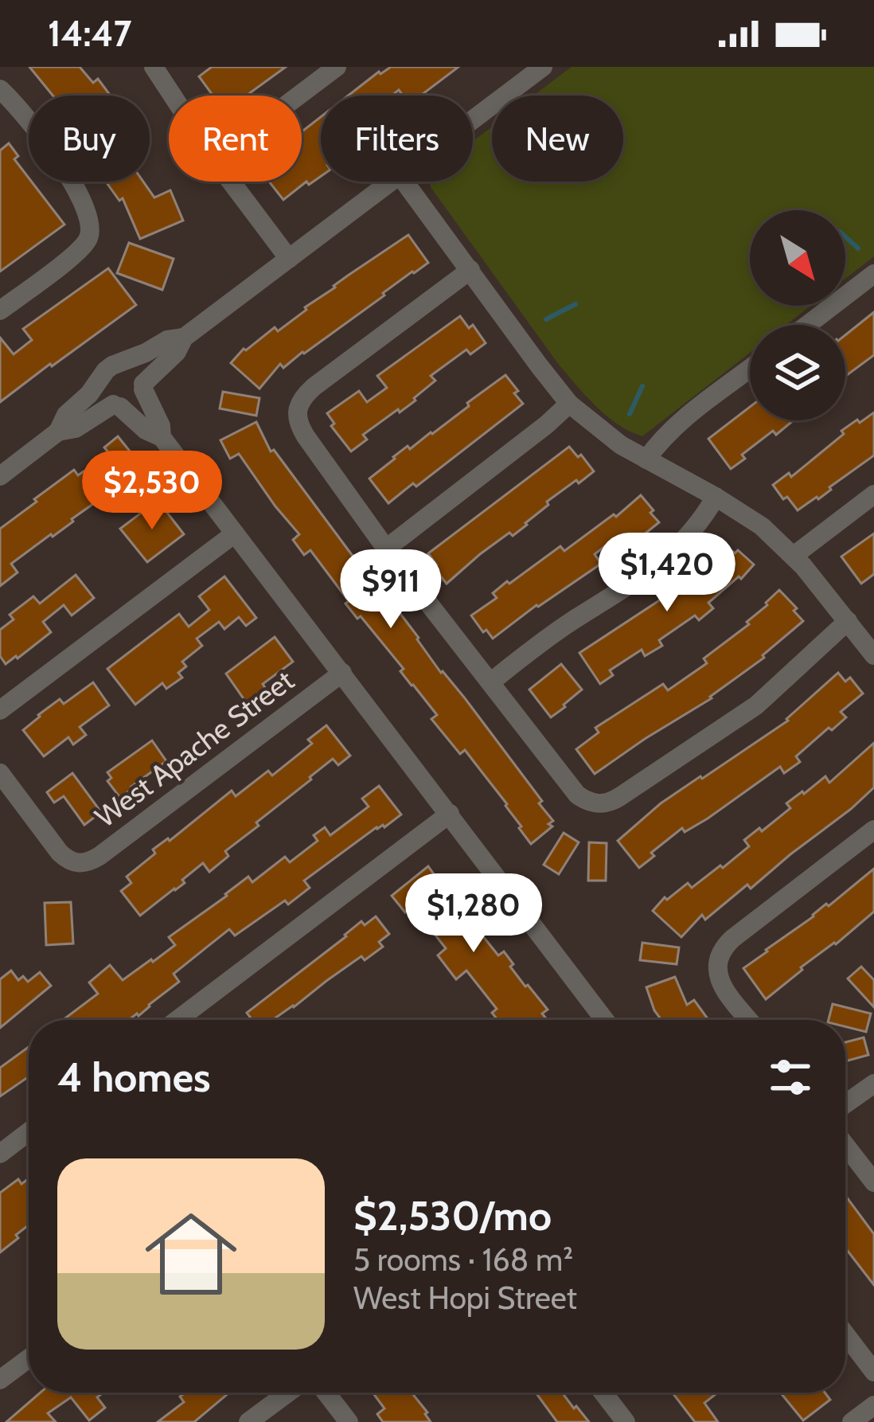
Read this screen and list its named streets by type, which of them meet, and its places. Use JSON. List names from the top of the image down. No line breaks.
{"streets":{"street":["West Apache Street"]},"north":"bottom right","page":{"status":"14:47","chip":["Buy","Rent","Filters","New"],"price":["$2,530","$1,420","$911","$1,280"],"heading":"4 homes","list":[{"name":"$2,530/mo","note":"5 rooms · 168 m² · West Hopi Street"}]}}
